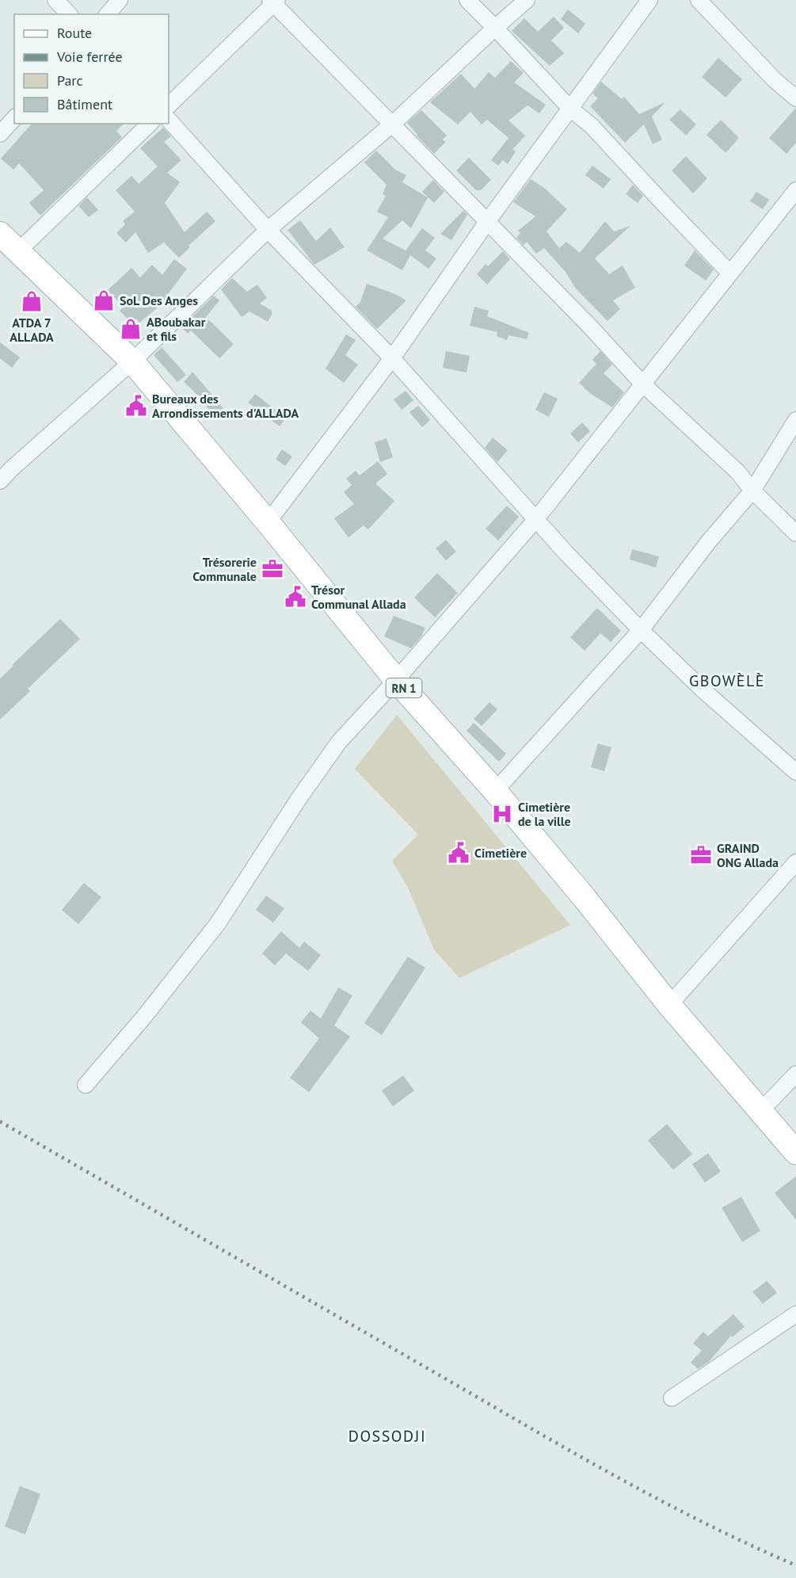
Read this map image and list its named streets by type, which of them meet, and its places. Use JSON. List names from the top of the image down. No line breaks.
{"streets":{"main road":["RN 1"]},"districts":["GBOWÈLÈ","DOSSODJI"],"places":{"shop":["SoL Des Anges","ATDA 7 ALLADA","ABoubakar et fils"],"public building":["Bureaux des Arrondissements d'ALLADA","Trésor Communal Allada","Cimetière"],"office":["Trésorerie Communale","GRAIND ONG Allada"],"hospital":["Cimetière de la ville"]},"legend":["Route","Voie ferrée","Parc","Bâtiment"]}
